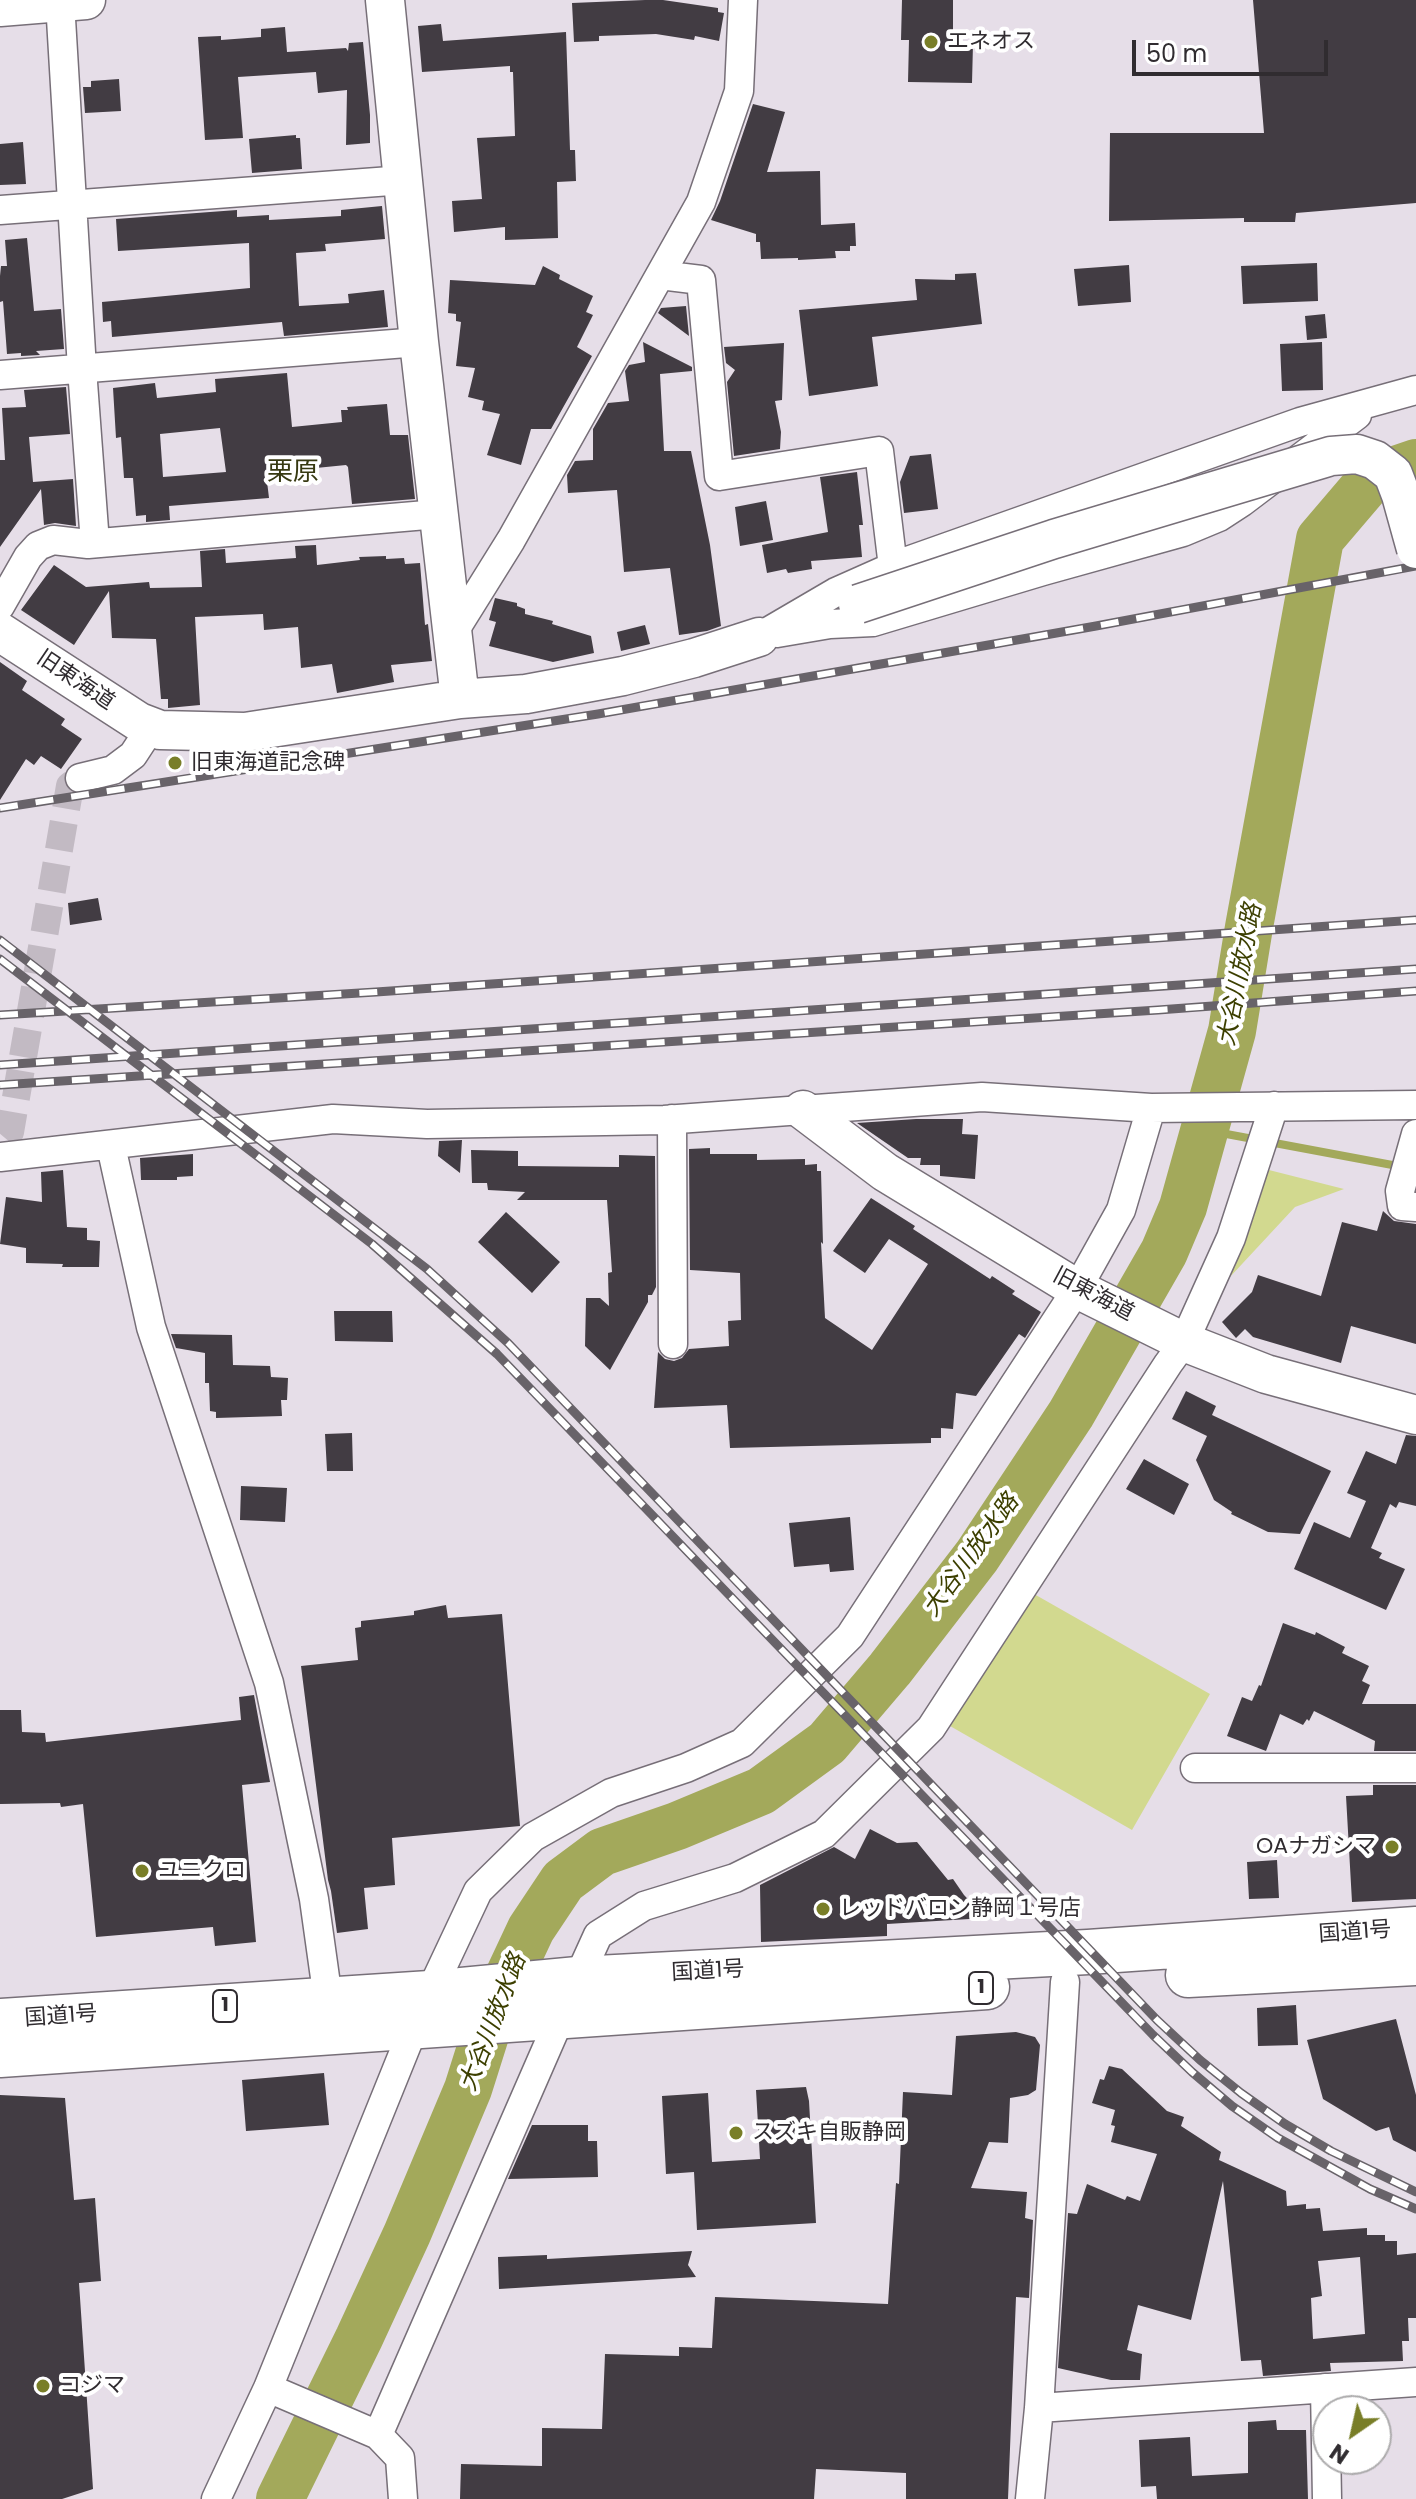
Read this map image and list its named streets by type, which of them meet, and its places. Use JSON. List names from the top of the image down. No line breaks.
{"streets":{"highway":["国道1号","1"],"street":["旧東海道"]},"districts":["栗原"],"water":["大谷川放水路"],"places":["エネオス","旧東海道記念碑","OAナガシマ","ユニクロ","レッドバロン静岡１号店","スズキ自販静岡","コジマ"],"scale_bar":"50 m","north":"bottom left"}
